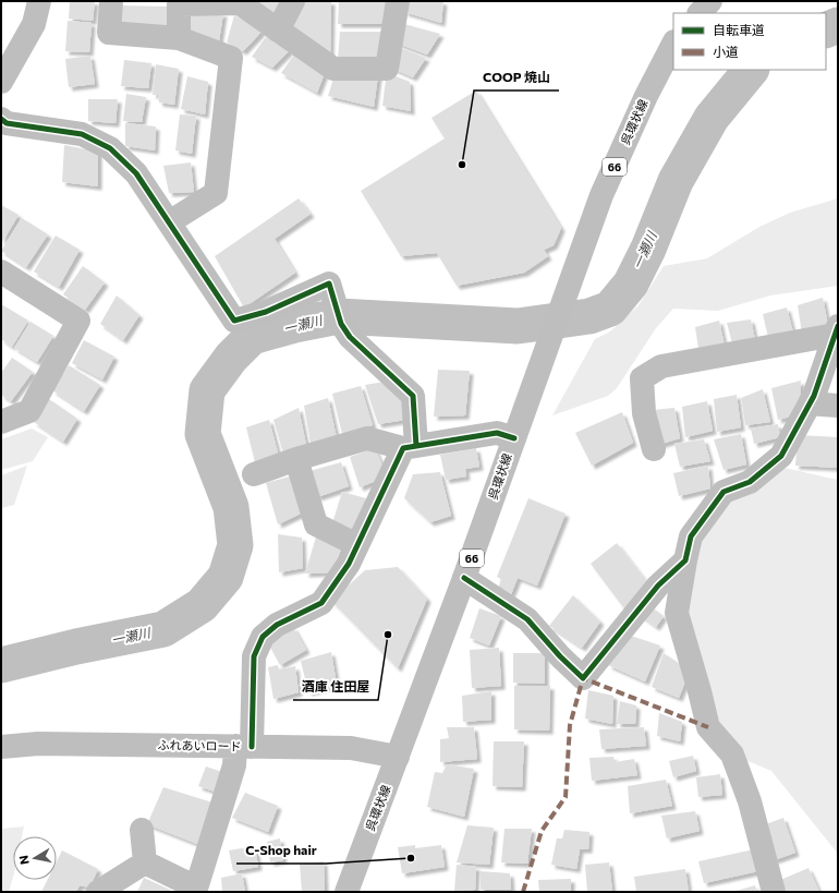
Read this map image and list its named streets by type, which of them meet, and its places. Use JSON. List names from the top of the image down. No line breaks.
{"streets":{"street":["呉環状線","66","ふれあいロード"]},"crossings":[["呉環状線","ふれあいロード"]],"water":["一瀬川"],"places":["COOP 焼山","酒庫 住田屋","C-Shop hair"],"legend":["自転車道","小道"],"north":"left"}
